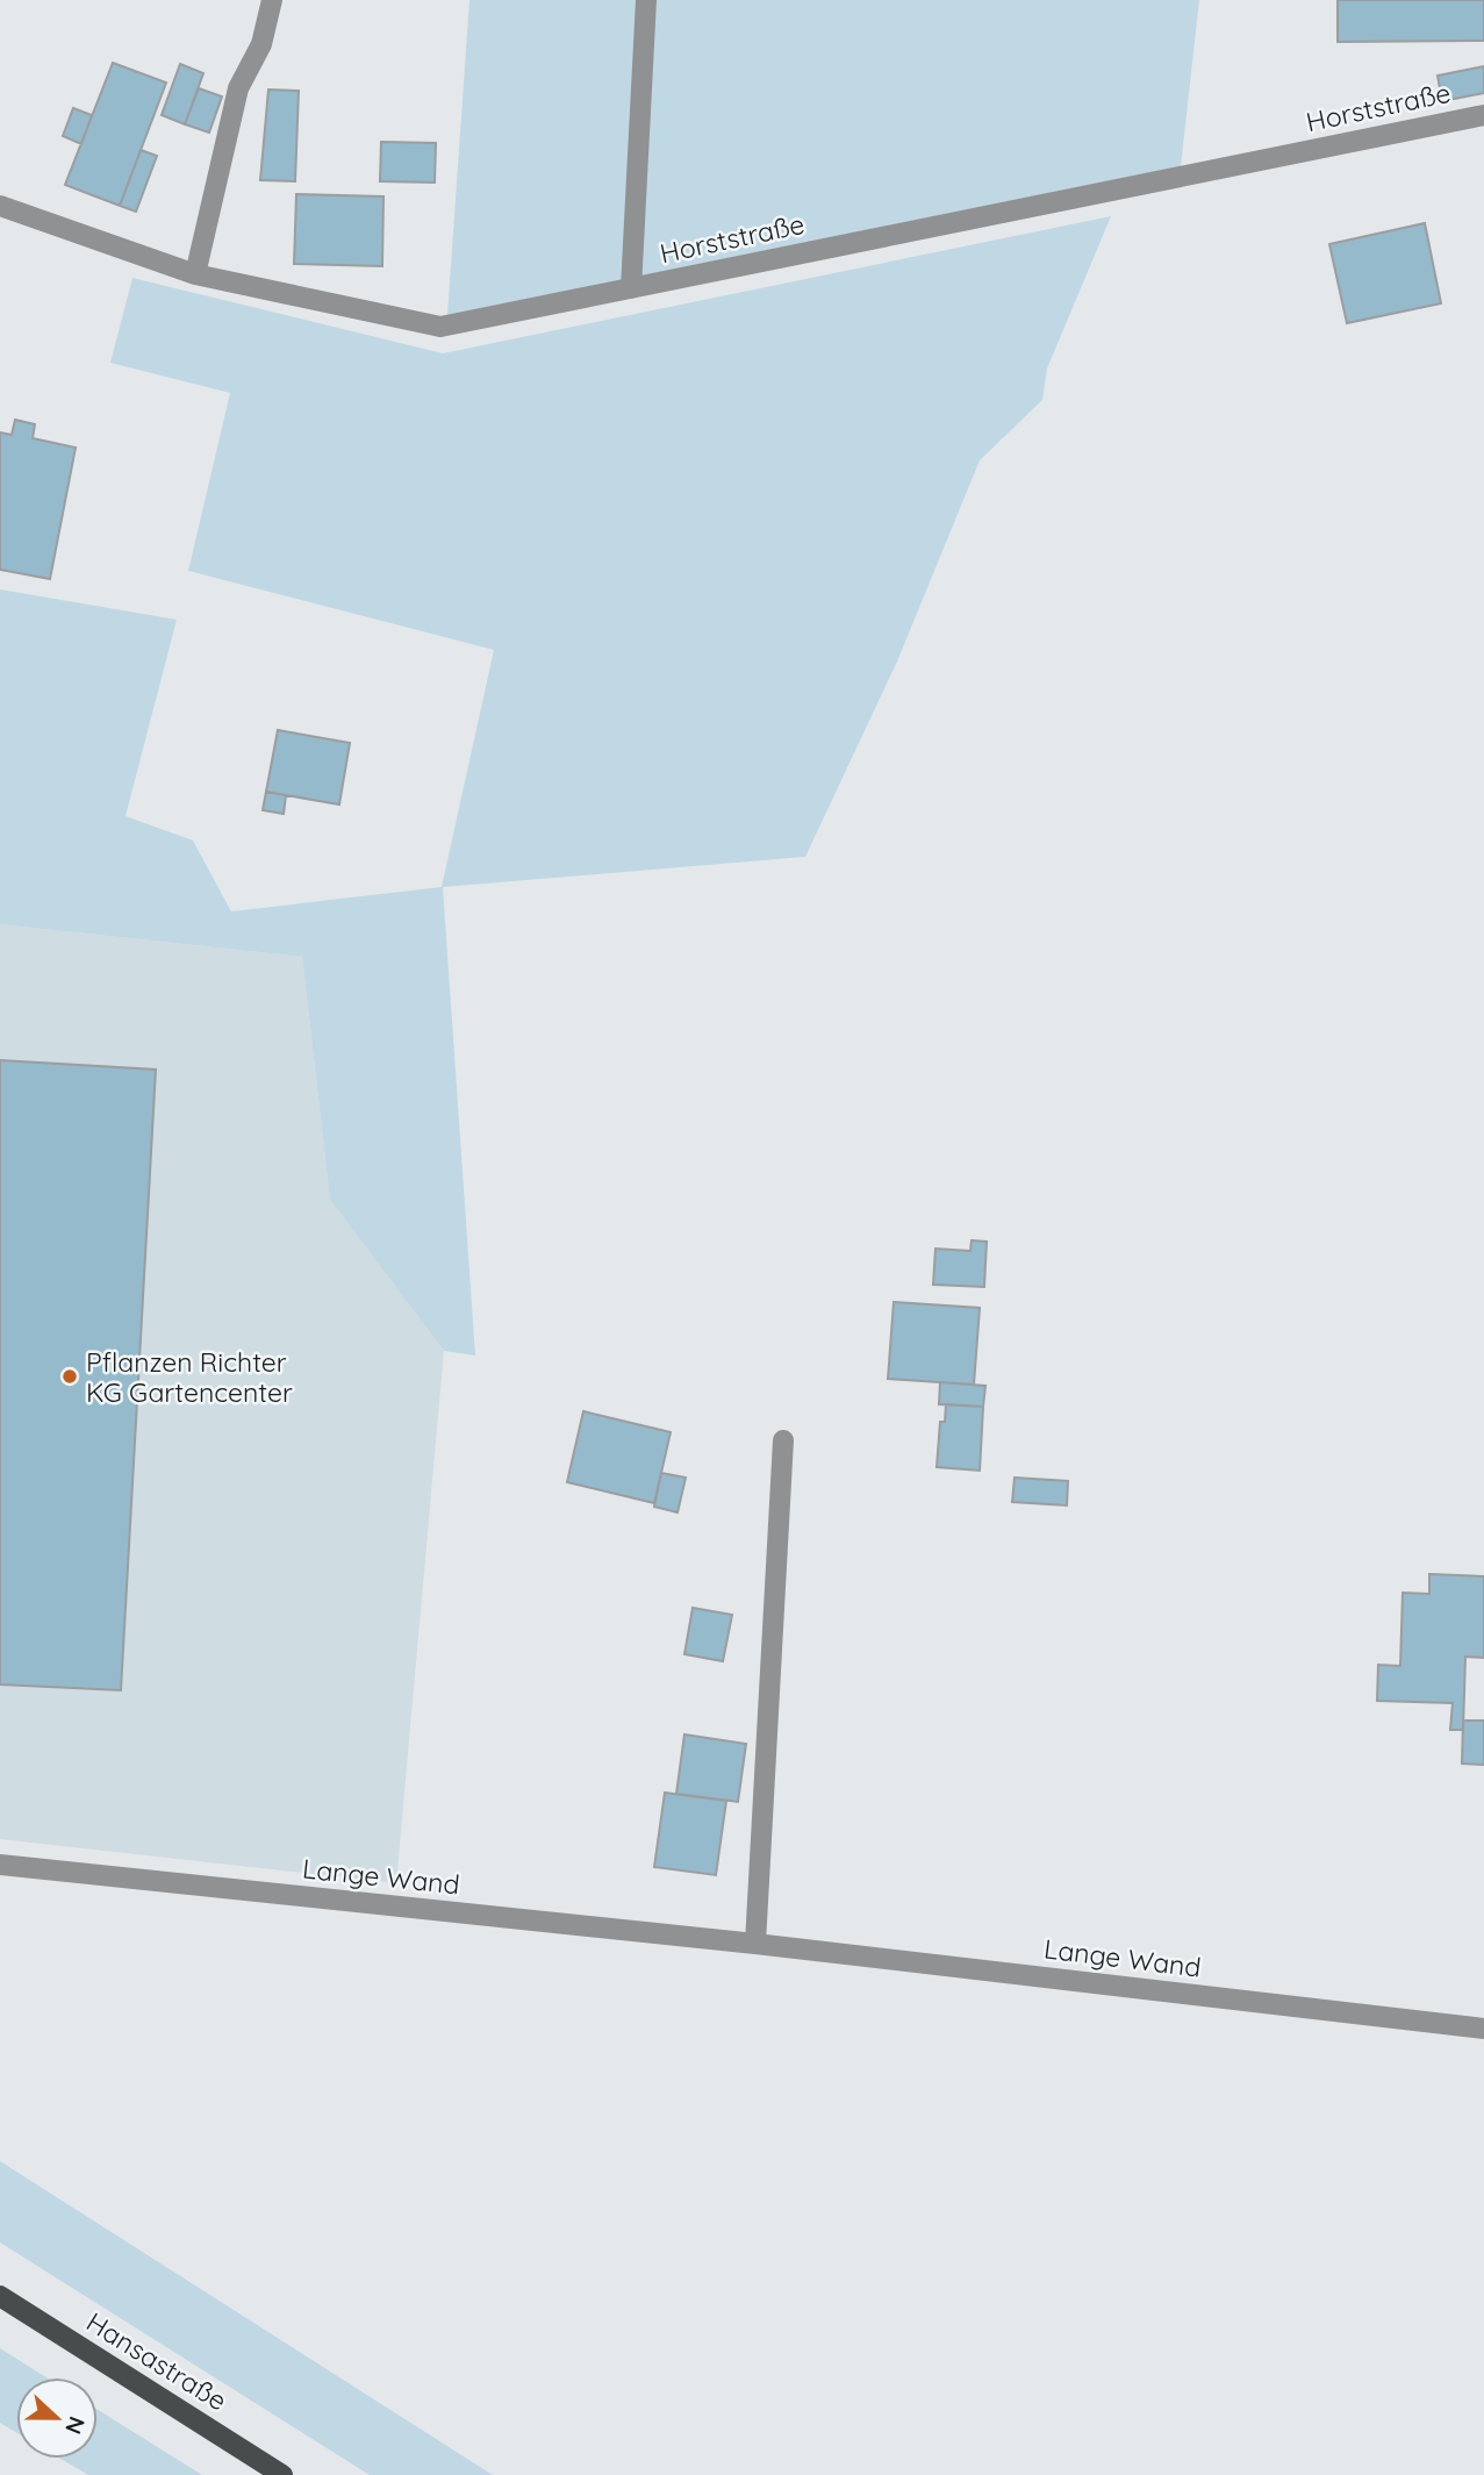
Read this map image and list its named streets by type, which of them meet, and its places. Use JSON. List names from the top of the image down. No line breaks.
{"streets":{"main road":["Hansastraße"],"street":["Horststraße","Lange Wand"]},"places":["Pflanzen Richter KG Gartencenter"],"north":"right"}
